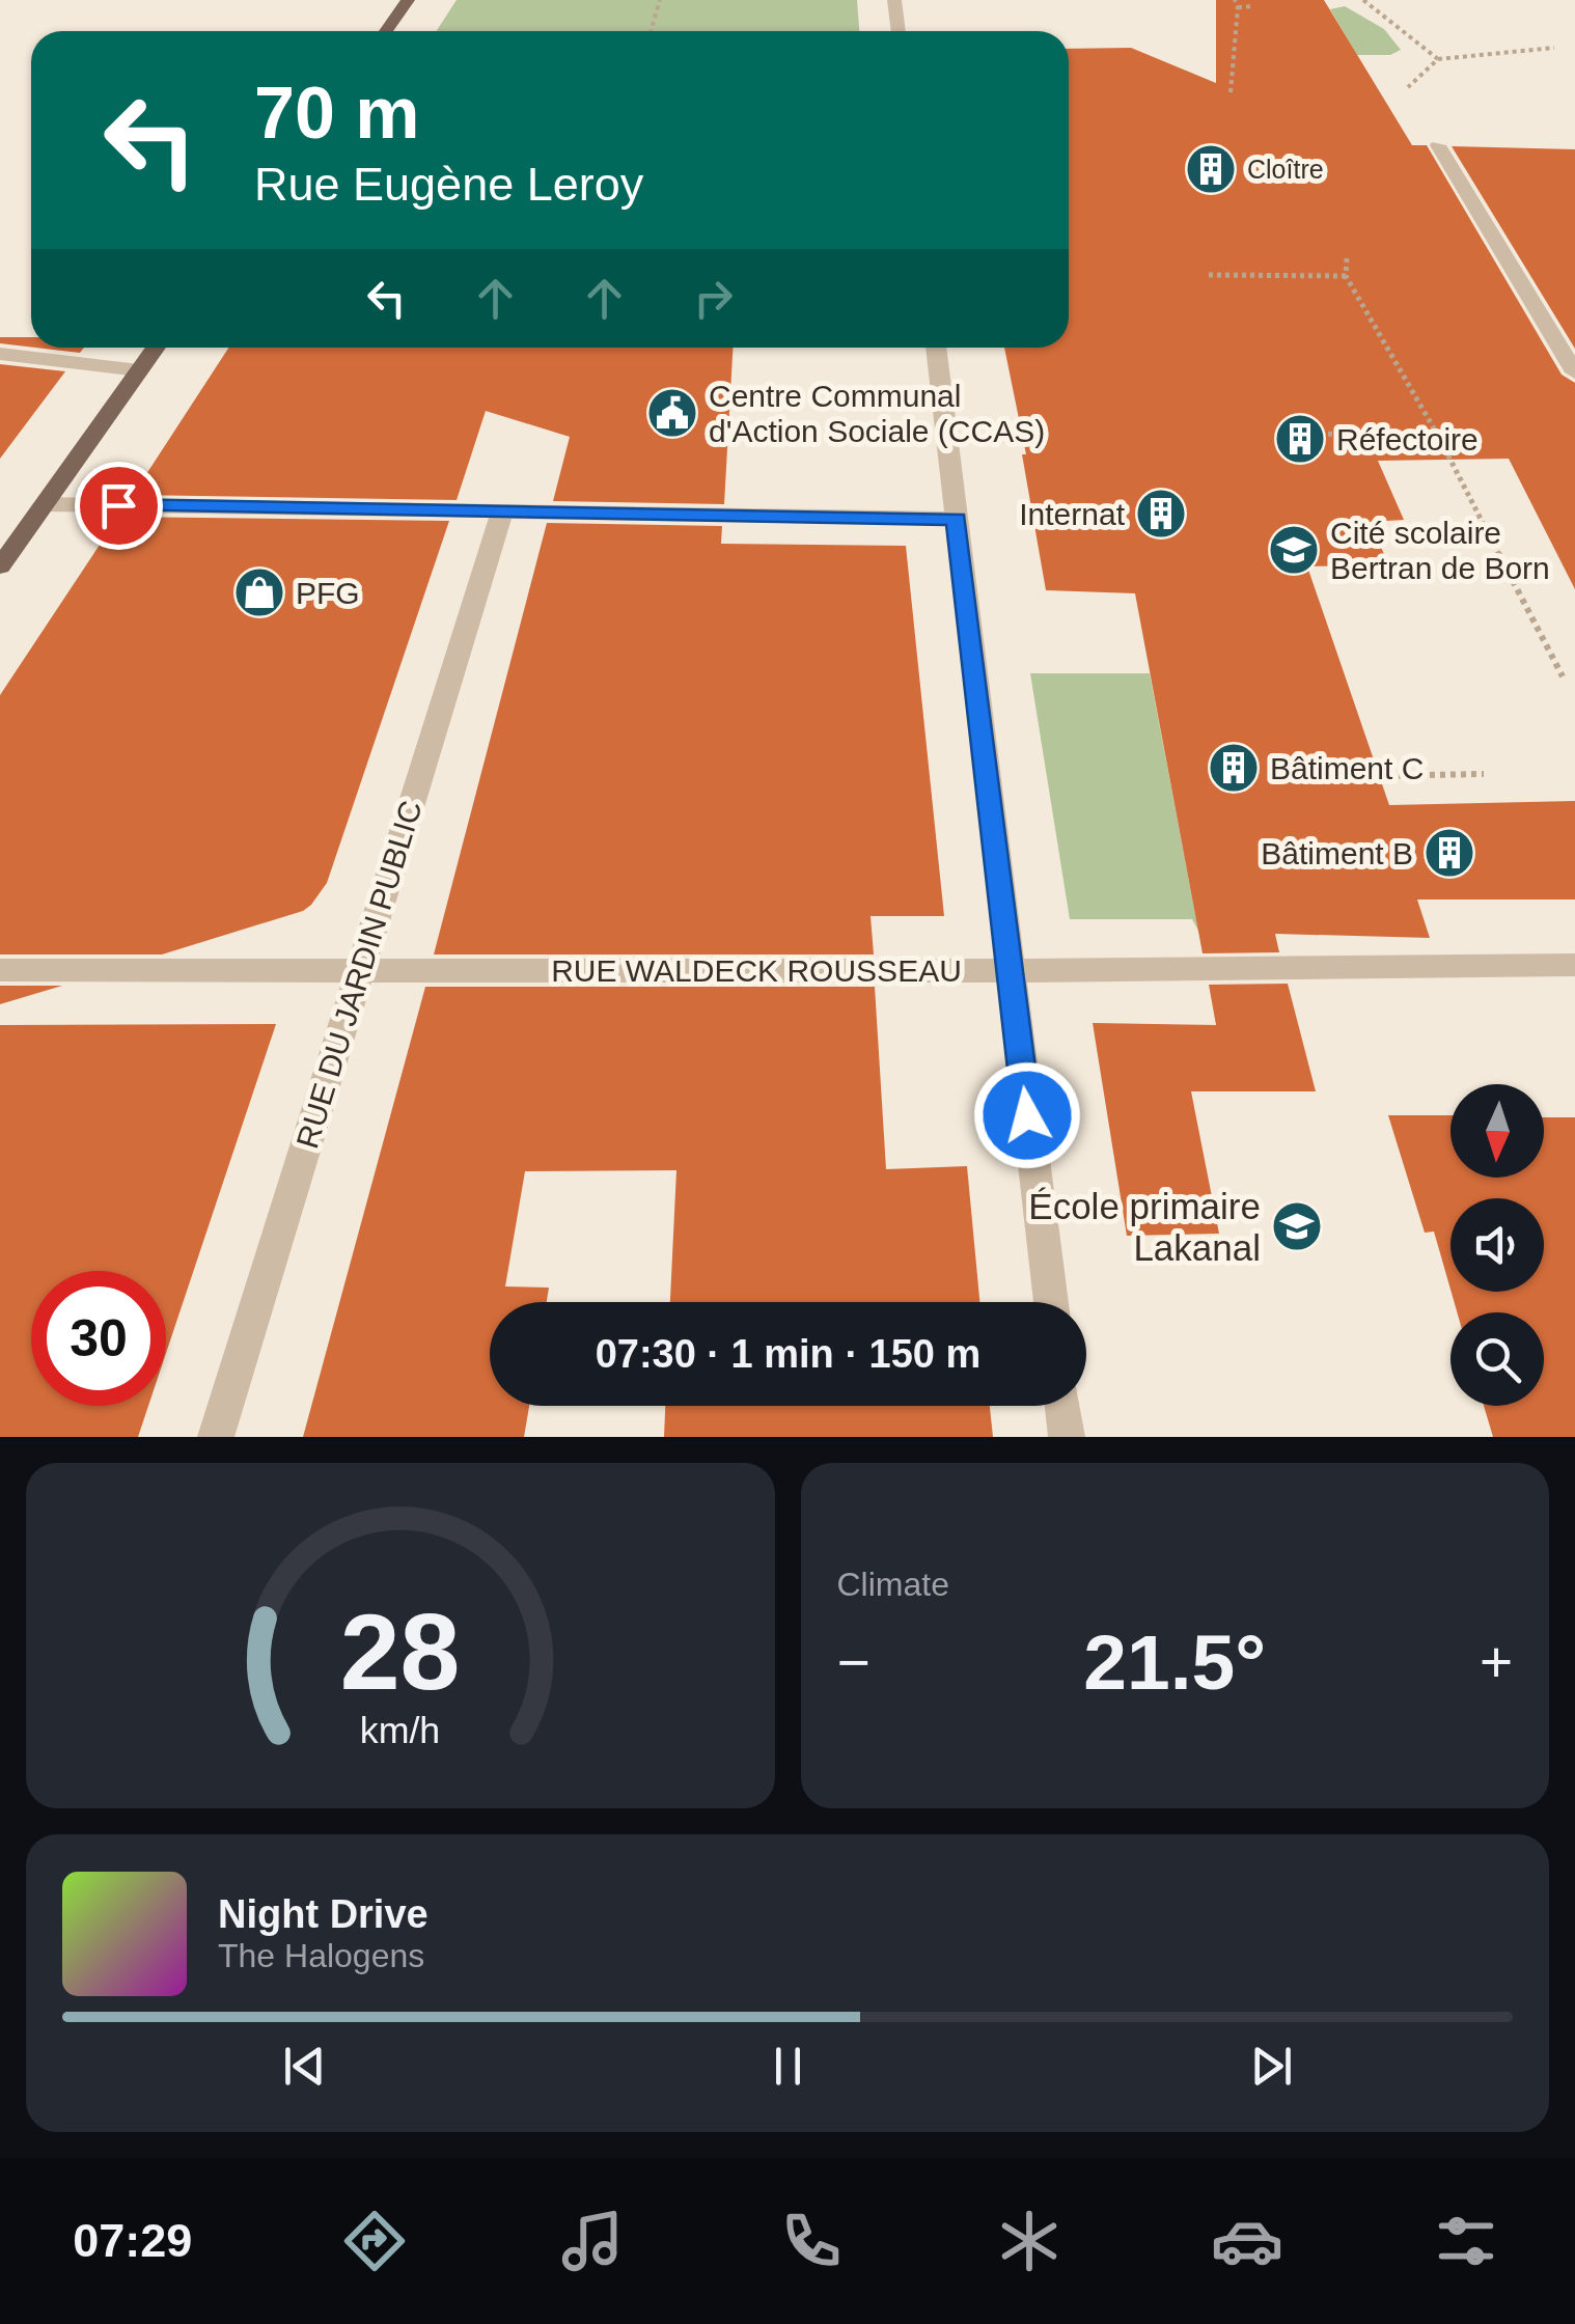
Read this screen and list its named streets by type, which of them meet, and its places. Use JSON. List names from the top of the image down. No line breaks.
{"streets":{"street":["RUE WALDECK ROUSSEAU","RUE DU JARDIN PUBLIC"]},"crossings":[["RUE WALDECK ROUSSEAU","RUE DU JARDIN PUBLIC"]],"places":{"building":["Cloître","Réfectoire","Internat","Bâtiment C","Bâtiment B"],"public building":["Centre Communal d'Action Sociale (CCAS)"],"school or university":["Cité scolaire Bertran de Born","École primaire Lakanal"],"shop":["PFG"]},"north":"bottom","page":{"turn":["70 m","Rue Eugène Leroy"],"limit":"30","trip":"07:30 · 1 min · 150 m","tile":"Climate","heat":["−","21.5°","+"],"song":["Night Drive","The Halogens"],"tabs":"07:29","gauge":["28","km/h"]}}
